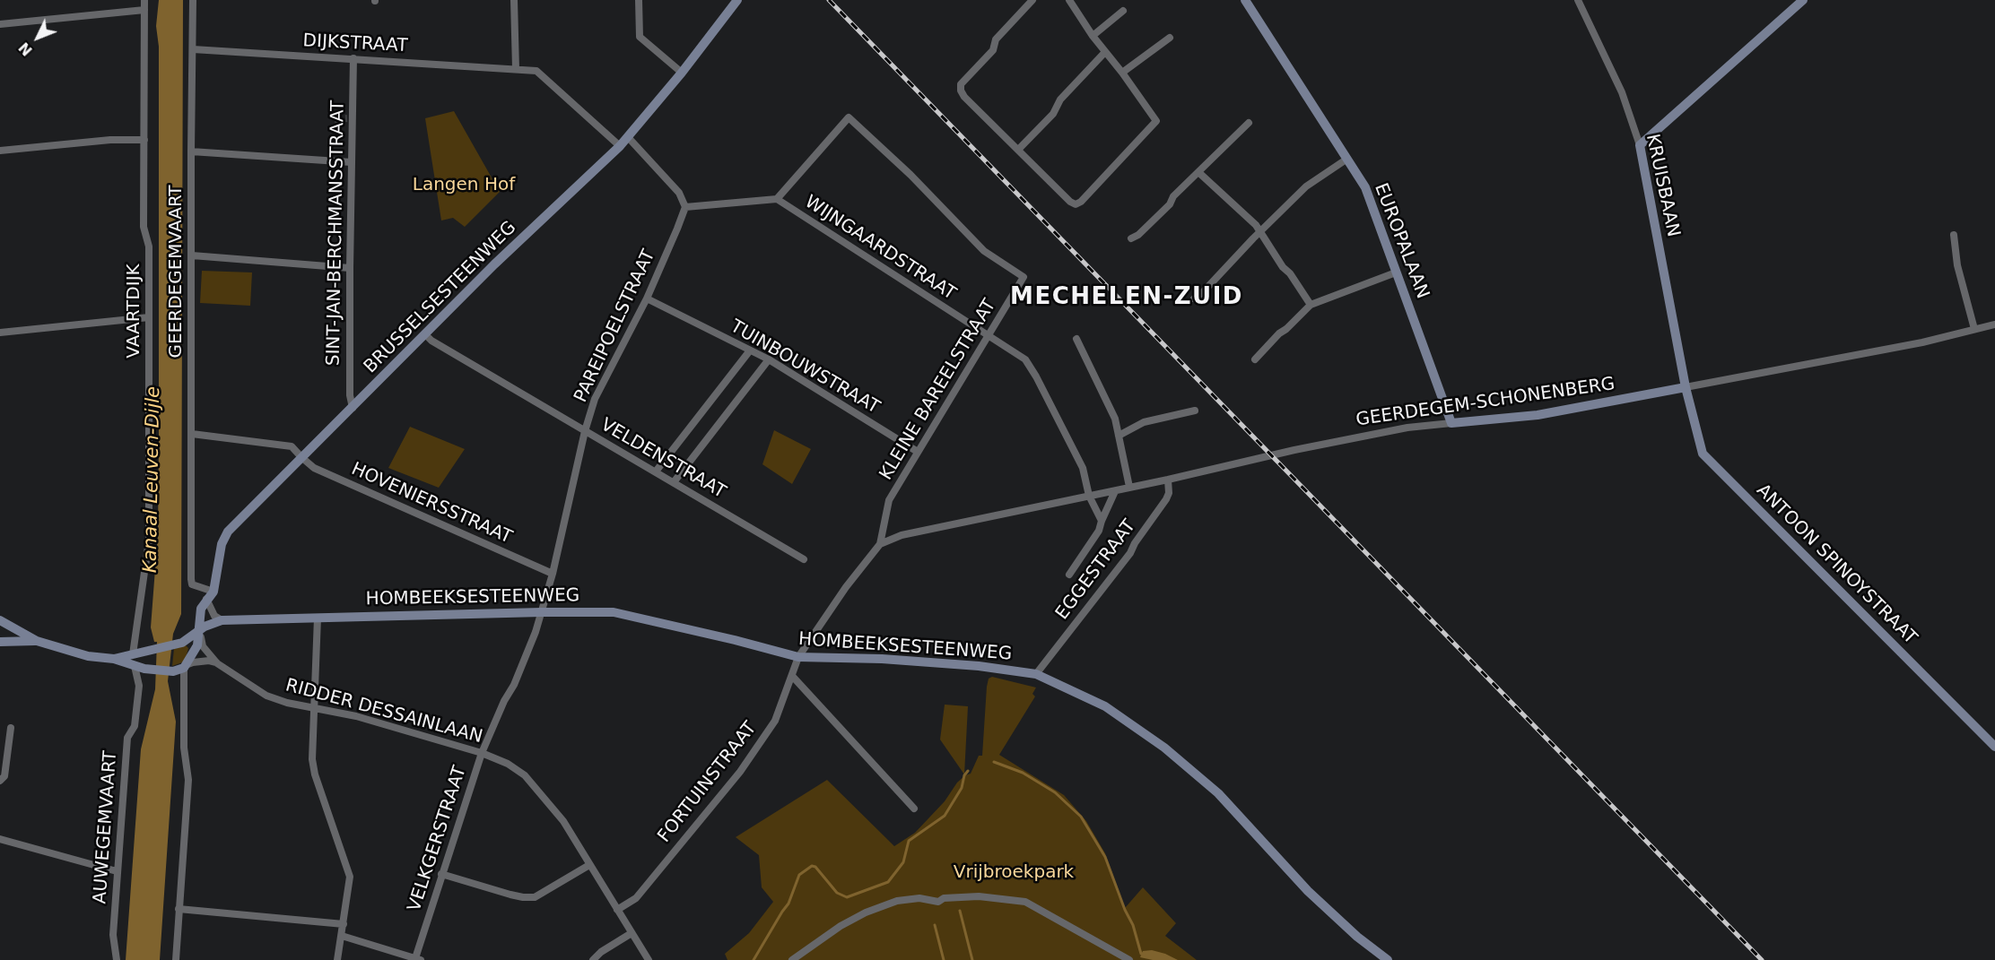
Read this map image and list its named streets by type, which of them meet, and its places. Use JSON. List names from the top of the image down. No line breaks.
{"streets":{"street":["DIJKSTRAAT","KRUISBAAN","SINT-JAN-BERCHMANSSTRAAT","EUROPALAAN","WIJNGAARDSTRAAT","GEERDEGEMVAART","BRUSSELSESTEENWEG","VAARTDIJK","PAREIPOELSTRAAT","TUINBOUWSTRAAT","KLEINE BAREELSTRAAT","GEERDEGEM-SCHONENBERG","VELDENSTRAAT","HOVENIERSSTRAAT","ANTOON SPINOYSTRAAT","EGGESTRAAT","HOMBEEKSESTEENWEG","RIDDER DESSAINLAAN","FORTUINSTRAAT","AUWEGEMVAART","VELKGERSTRAAT"]},"crossings":[["DIJKSTRAAT","SINT-JAN-BERCHMANSSTRAAT"],["DIJKSTRAAT","GEERDEGEMVAART"],["DIJKSTRAAT","BRUSSELSESTEENWEG"],["KRUISBAAN","GEERDEGEM-SCHONENBERG"],["KRUISBAAN","ANTOON SPINOYSTRAAT"],["SINT-JAN-BERCHMANSSTRAAT","BRUSSELSESTEENWEG"],["EUROPALAAN","GEERDEGEM-SCHONENBERG"],["WIJNGAARDSTRAAT","PAREIPOELSTRAAT"],["WIJNGAARDSTRAAT","KLEINE BAREELSTRAAT"],["WIJNGAARDSTRAAT","GEERDEGEM-SCHONENBERG"],["GEERDEGEMVAART","BRUSSELSESTEENWEG"],["GEERDEGEMVAART","HOVENIERSSTRAAT"],["BRUSSELSESTEENWEG","VELDENSTRAAT"],["BRUSSELSESTEENWEG","HOVENIERSSTRAAT"],["VAARTDIJK","HOMBEEKSESTEENWEG"],["PAREIPOELSTRAAT","TUINBOUWSTRAAT"],["PAREIPOELSTRAAT","VELDENSTRAAT"],["PAREIPOELSTRAAT","HOVENIERSSTRAAT"],["PAREIPOELSTRAAT","HOMBEEKSESTEENWEG"],["PAREIPOELSTRAAT","VELKGERSTRAAT"],["TUINBOUWSTRAAT","KLEINE BAREELSTRAAT"],["KLEINE BAREELSTRAAT","GEERDEGEM-SCHONENBERG"],["GEERDEGEM-SCHONENBERG","ANTOON SPINOYSTRAAT"],["GEERDEGEM-SCHONENBERG","EGGESTRAAT"],["EGGESTRAAT","HOMBEEKSESTEENWEG"],["HOMBEEKSESTEENWEG","RIDDER DESSAINLAAN"],["HOMBEEKSESTEENWEG","FORTUINSTRAAT"],["HOMBEEKSESTEENWEG","VELKGERSTRAAT"],["RIDDER DESSAINLAAN","FORTUINSTRAAT"],["RIDDER DESSAINLAAN","VELKGERSTRAAT"]],"districts":["MECHELEN-ZUID"],"water":["Kanaal Leuven-Dijle"],"parks":["Langen Hof","Vrijbroekpark"],"north":"bottom left"}
